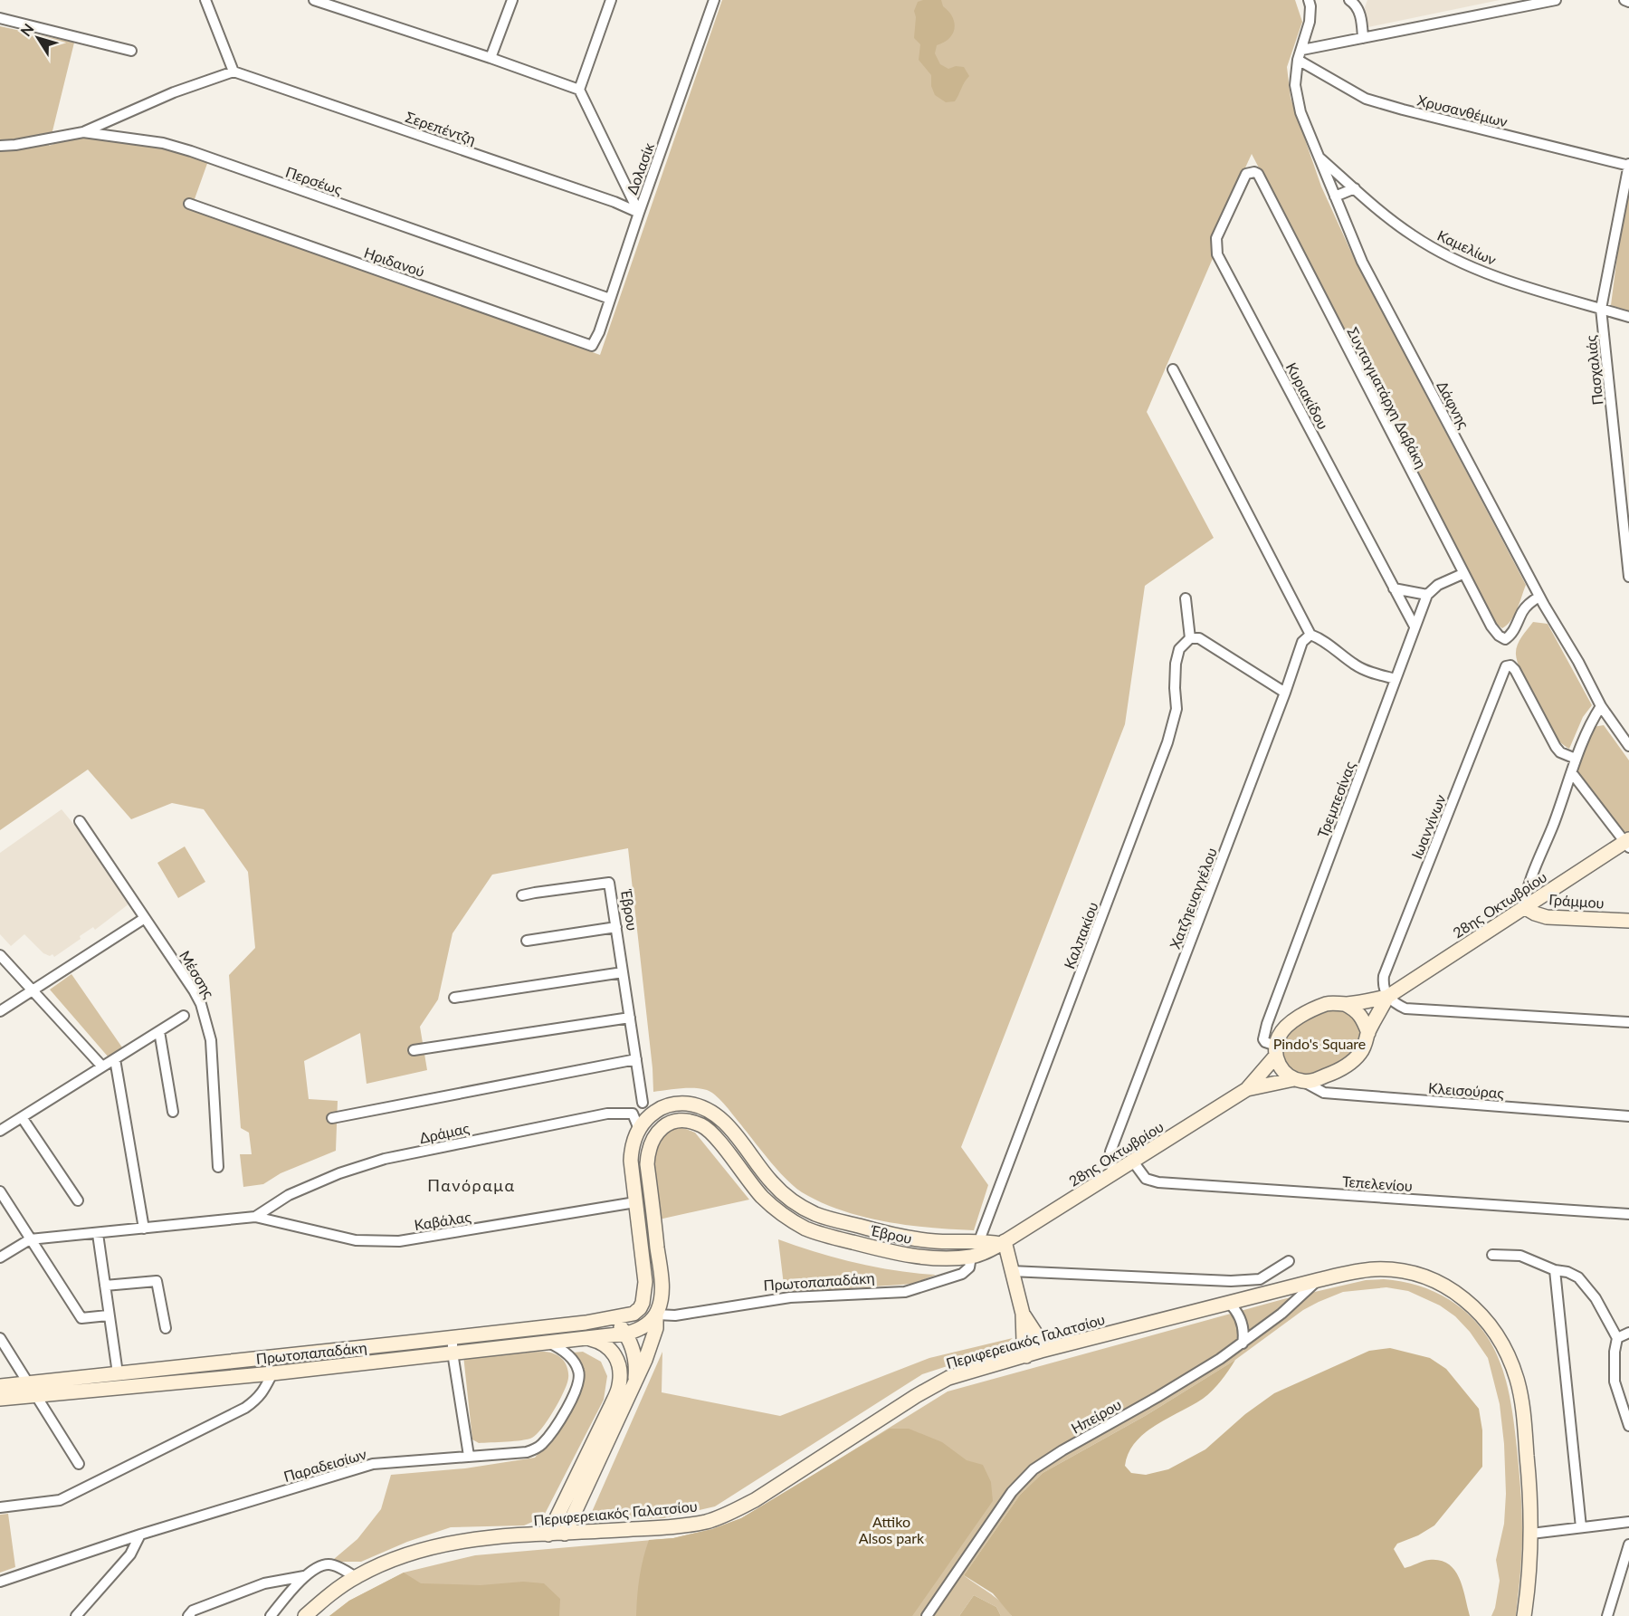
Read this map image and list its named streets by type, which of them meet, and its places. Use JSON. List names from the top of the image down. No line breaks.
{"streets":{"main road":["Γράμμου","28ης Οκτωβρίου","Έβρου","Πρωτοπαπαδάκη","Περιφερειακός Γαλατσίου"],"street":["Χρυσανθέμων","Σερεπέντζη","Δολασίκ","Περσέως","Καμελίων","Ηριδανού","Πασχαλιάς","Κυριακίδου","Συνταγματάρχη Δαβάκη","Δάφνης","Τρεμπεσίνας","Ιωαννίνων","Χατζηευαγγέλου","Καλπακίου","Μέσσης","Κλεισούρας","Δράμας","Τεπελενίου","Καβάλας","Ηπείρου","Παραδεισίων"]},"crossings":[["Χρυσανθέμων","Πασχαλιάς"],["Χρυσανθέμων","Δάφνης"],["Σερεπέντζη","Δολασίκ"],["Δολασίκ","Περσέως"],["Δολασίκ","Ηριδανού"],["Καμελίων","Πασχαλιάς"],["Καμελίων","Δάφνης"],["Κυριακίδου","Συνταγματάρχη Δαβάκη"],["Κυριακίδου","Τρεμπεσίνας"],["Συνταγματάρχη Δαβάκη","Δάφνης"],["Τρεμπεσίνας","28ης Οκτωβρίου"],["Τρεμπεσίνας","Κλεισούρας"],["Ιωαννίνων","28ης Οκτωβρίου"],["Χατζηευαγγέλου","28ης Οκτωβρίου"],["Γράμμου","28ης Οκτωβρίου"],["28ης Οκτωβρίου","Έβρου"],["28ης Οκτωβρίου","Κλεισούρας"],["28ης Οκτωβρίου","Τεπελενίου"],["Έβρου","Καλπακίου"],["Έβρου","Πρωτοπαπαδάκη"],["Έβρου","Περιφερειακός Γαλατσίου"],["Δράμας","Καβάλας"],["Πρωτοπαπαδάκη","Παραδεισίων"],["Περιφερειακός Γαλατσίου","Ηπείρου"]],"districts":["Πανόραμα"],"parks":["Pindo's Square","Attiko Alsos park"],"north":"top left"}
